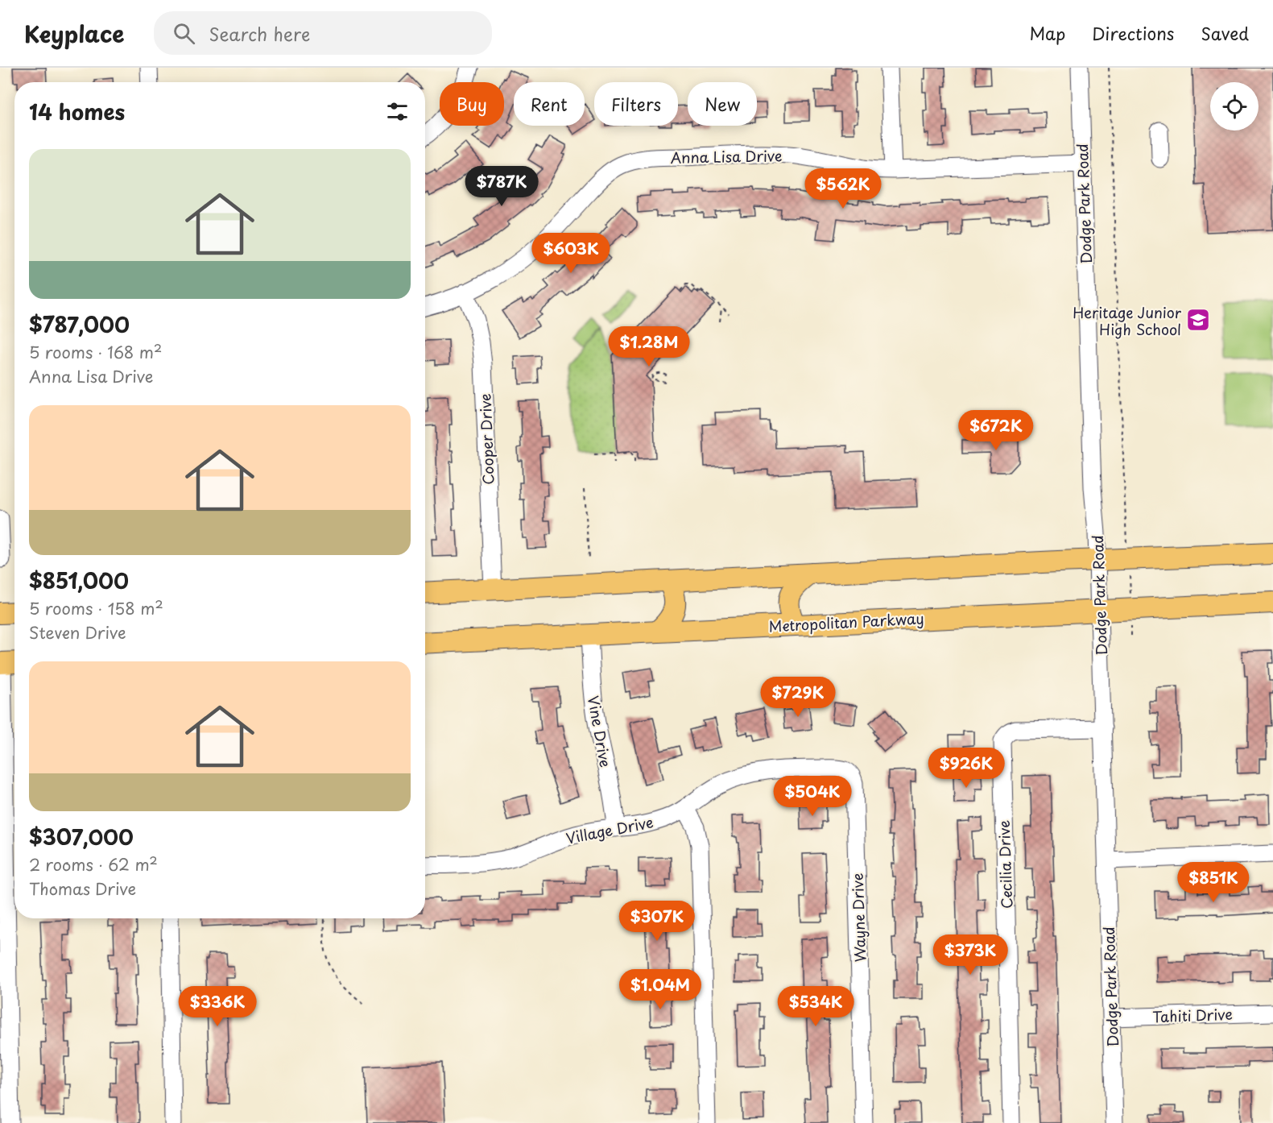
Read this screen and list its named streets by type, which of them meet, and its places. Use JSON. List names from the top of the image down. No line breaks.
{"streets":{"main road":["Metropolitan Parkway"],"street":["Anna Lisa Drive","Dodge Park Road","Cooper Drive","Vine Drive","Village Drive","Cecilia Drive","Wayne Drive","Tahiti Drive"]},"crossings":[["Anna Lisa Drive","Dodge Park Road"],["Anna Lisa Drive","Cooper Drive"],["Dodge Park Road","Metropolitan Parkway"],["Dodge Park Road","Cecilia Drive"],["Dodge Park Road","Tahiti Drive"],["Metropolitan Parkway","Vine Drive"],["Vine Drive","Village Drive"],["Village Drive","Wayne Drive"]],"places":{"school or university":["Heritage Junior High School"]},"page":{"header":"Keyplace","search":"Search here","nav":["Map","Directions","Saved"],"chip":["Buy","Rent","Filters","New"],"heading":"14 homes","list":[{"name":"$787,000","note":"5 rooms · 168 m² · Anna Lisa Drive"},{"name":"$851,000","note":"5 rooms · 158 m² · Steven Drive"},{"name":"$307,000","note":"2 rooms · 62 m² · Thomas Drive"}],"price":["$787K","$562K","$603K","$1.28M","$672K","$729K","$926K","$504K","$851K","$307K","$373K","$1.04M","$336K","$534K"]}}
